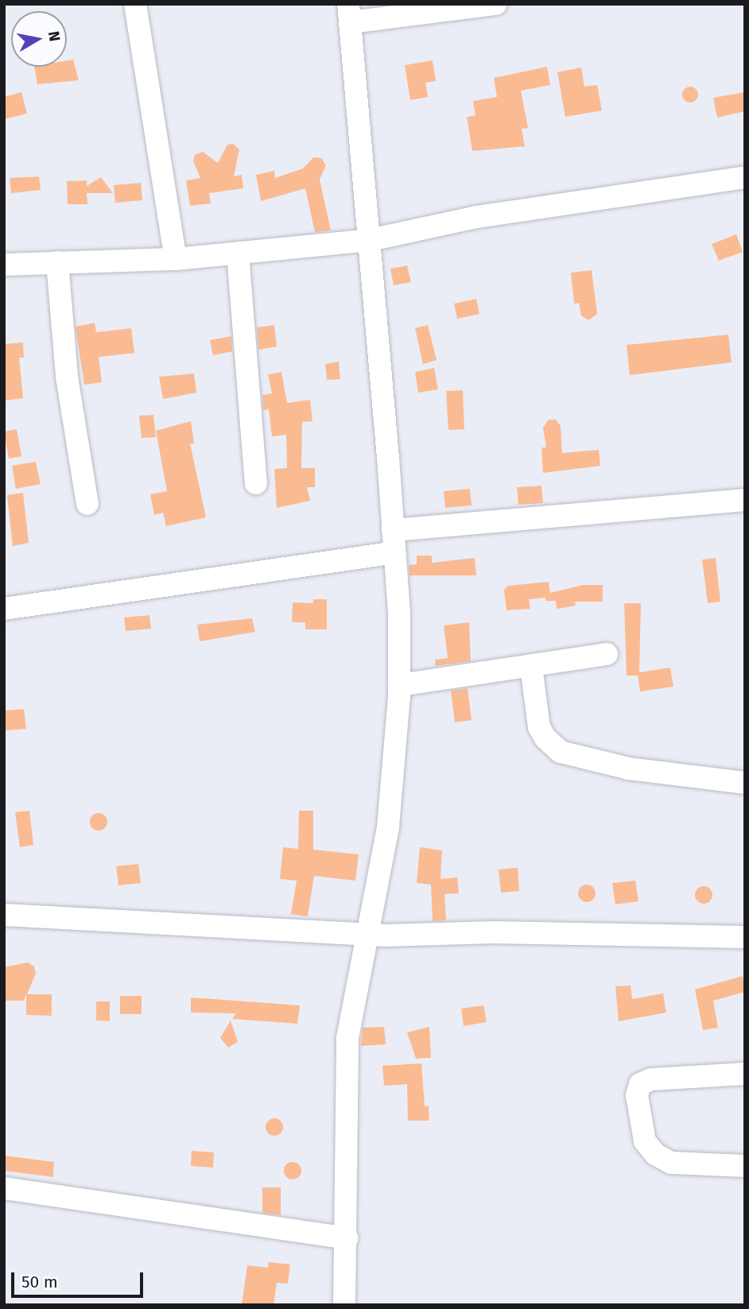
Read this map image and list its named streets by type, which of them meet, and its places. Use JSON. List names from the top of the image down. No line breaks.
{"scale_bar":"50 m","north":"right"}
